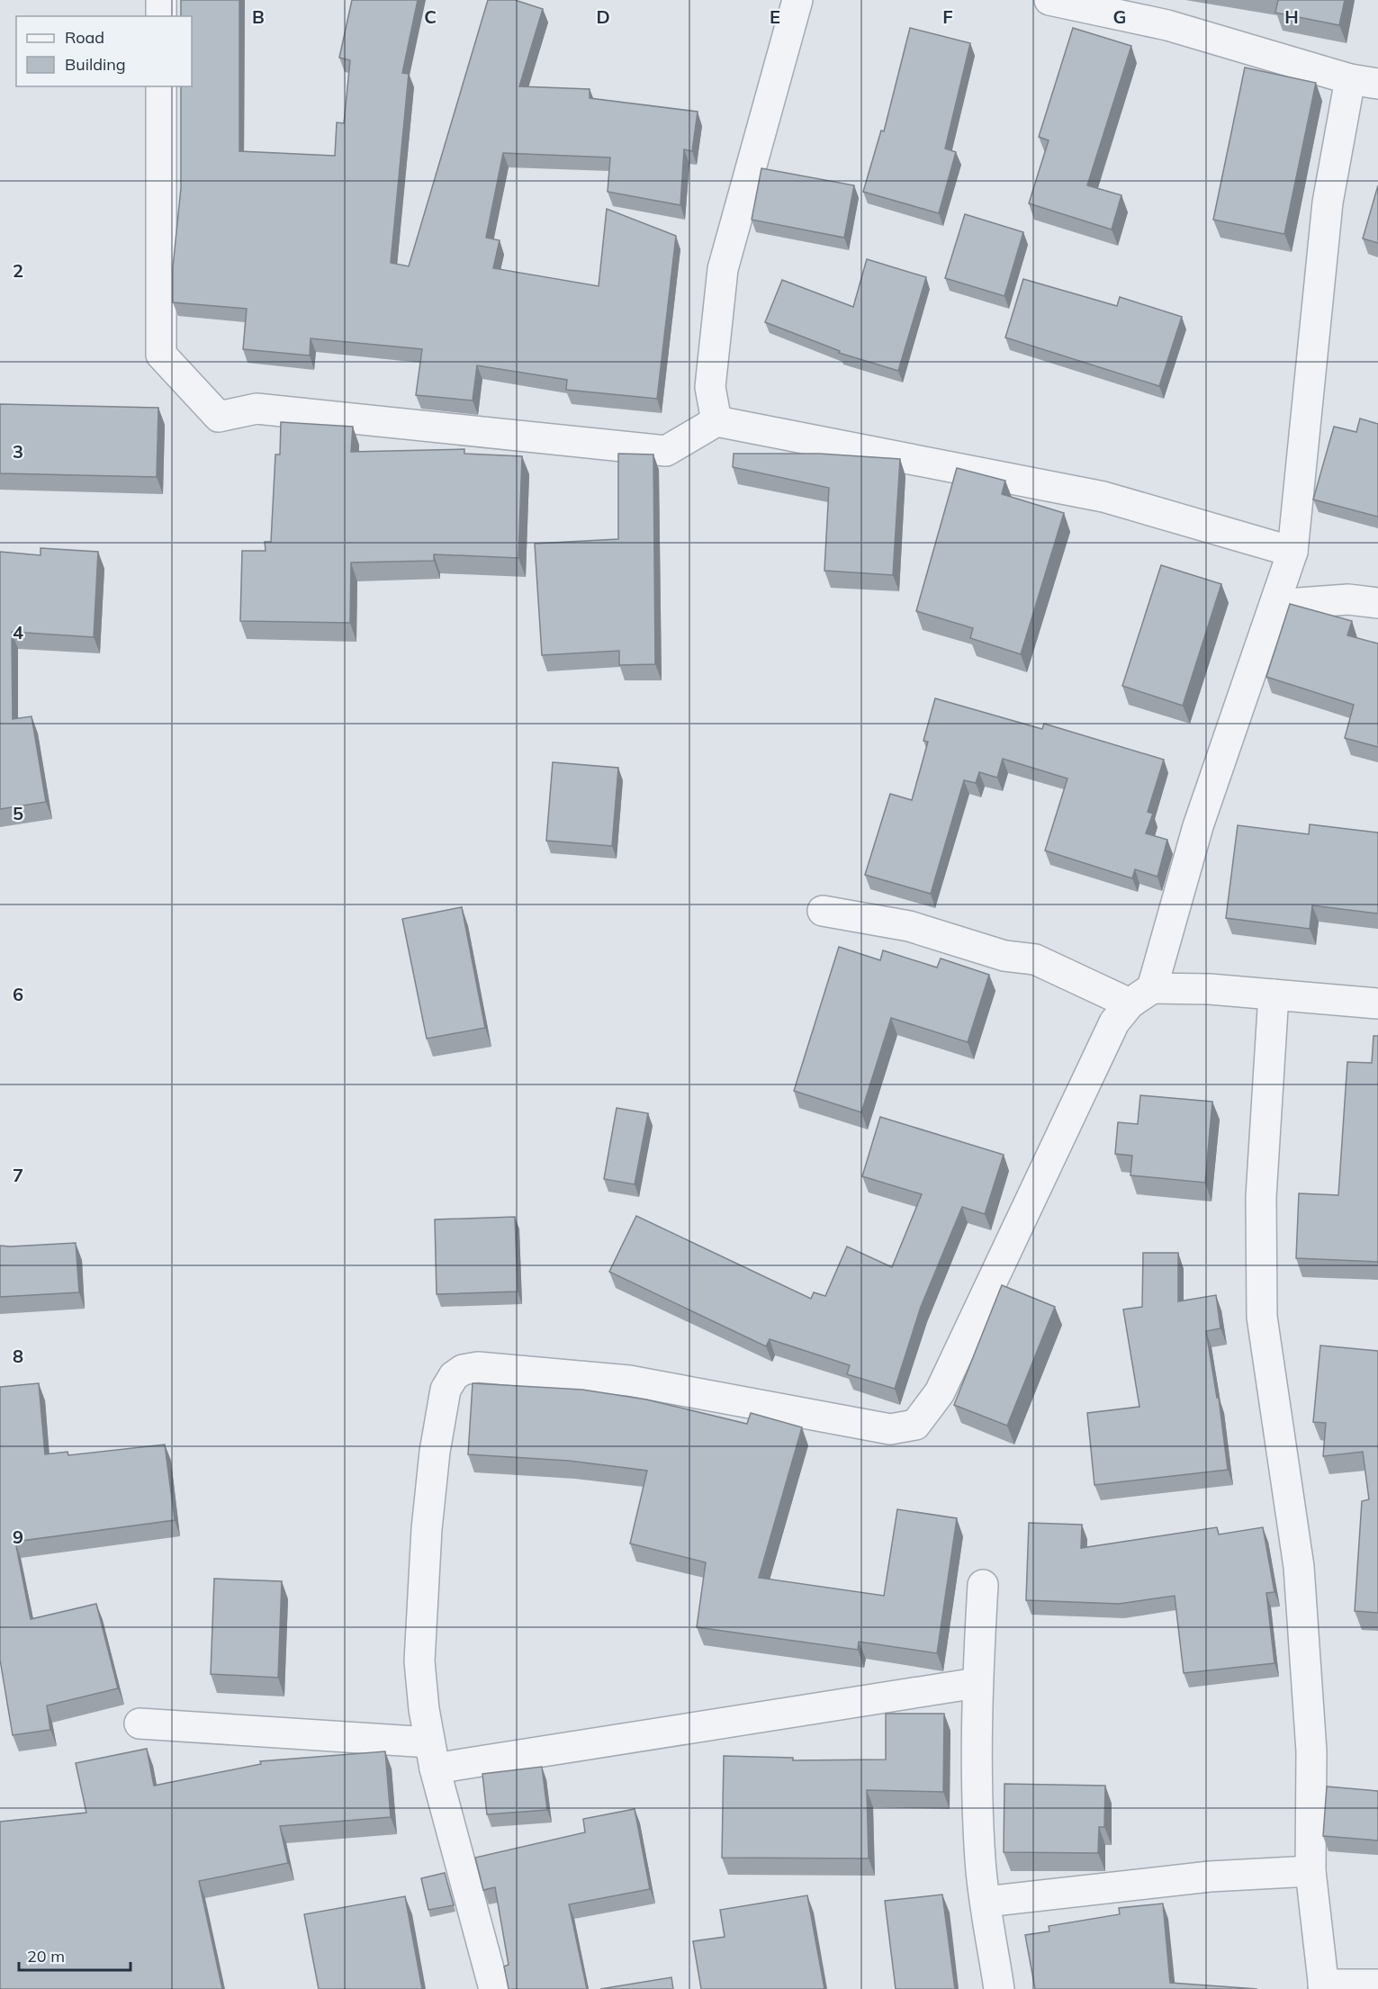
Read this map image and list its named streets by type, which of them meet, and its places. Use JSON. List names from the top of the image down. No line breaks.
{"legend":["Road","Building"],"scale_bar":"20 m","grid":{"columns":["B","C","D","E","F","G","H"],"rows":["2","3","4","5","6","7","8","9"]}}
